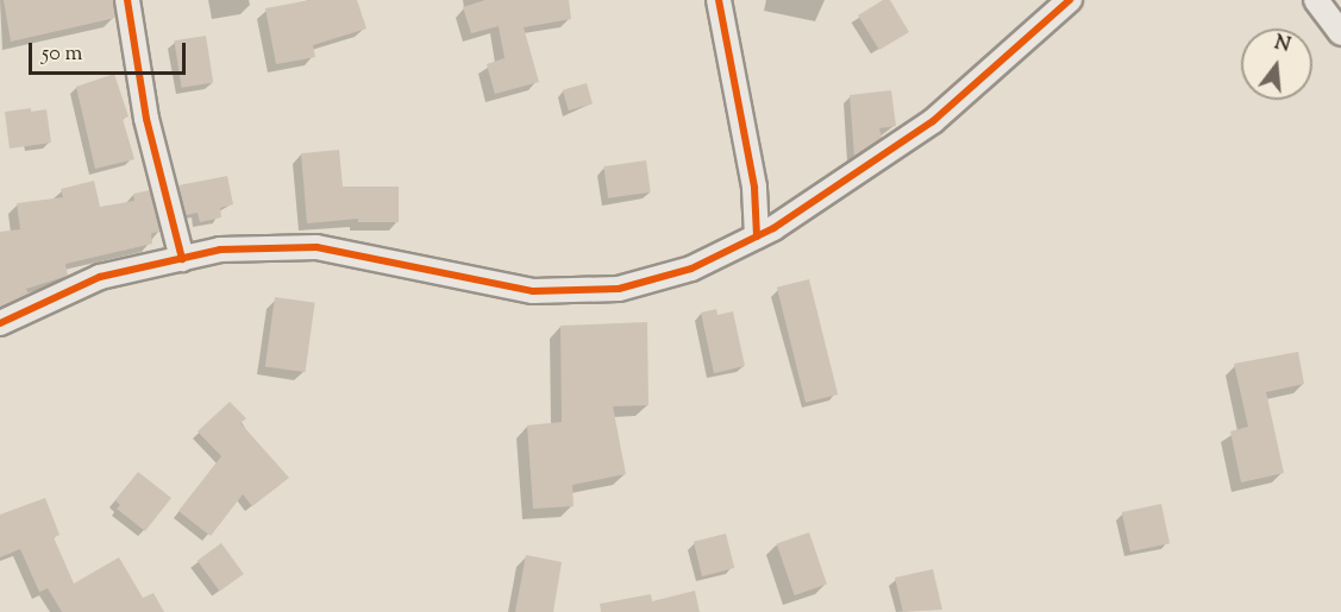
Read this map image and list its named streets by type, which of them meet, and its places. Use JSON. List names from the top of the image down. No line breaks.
{"scale_bar":"50 m","north":"top"}
